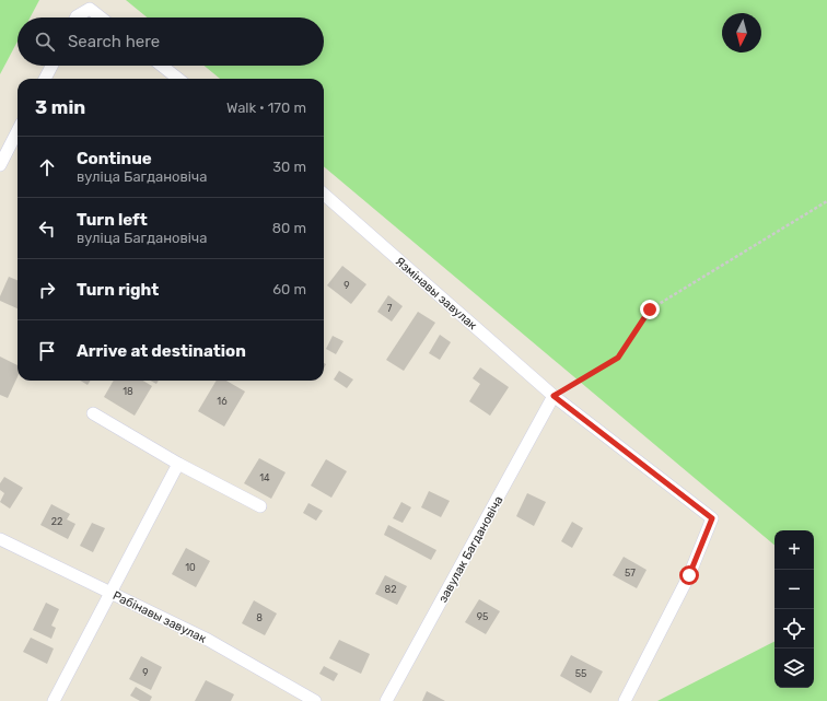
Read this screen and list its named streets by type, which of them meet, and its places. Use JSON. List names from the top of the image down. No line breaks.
{"streets":{"street":["Язмінавы завулак","завулак Багдановіча","Рабінавы завулак"]},"crossings":[["Язмінавы завулак","завулак Багдановіча"]],"house_numbers":["9","7","18","16","14","22","10","57","82","95","8","9","55"],"north":"bottom","page":{"search":"Search here","heading":["3 min","Walk · 170 m"],"list":[["Continue","вуліца Багдановіча","30 m"],["Turn left","вуліца Багдановіча","80 m"],["Turn right","60 m"],"Arrive at destination"],"map_buttons":["+","−"]}}
